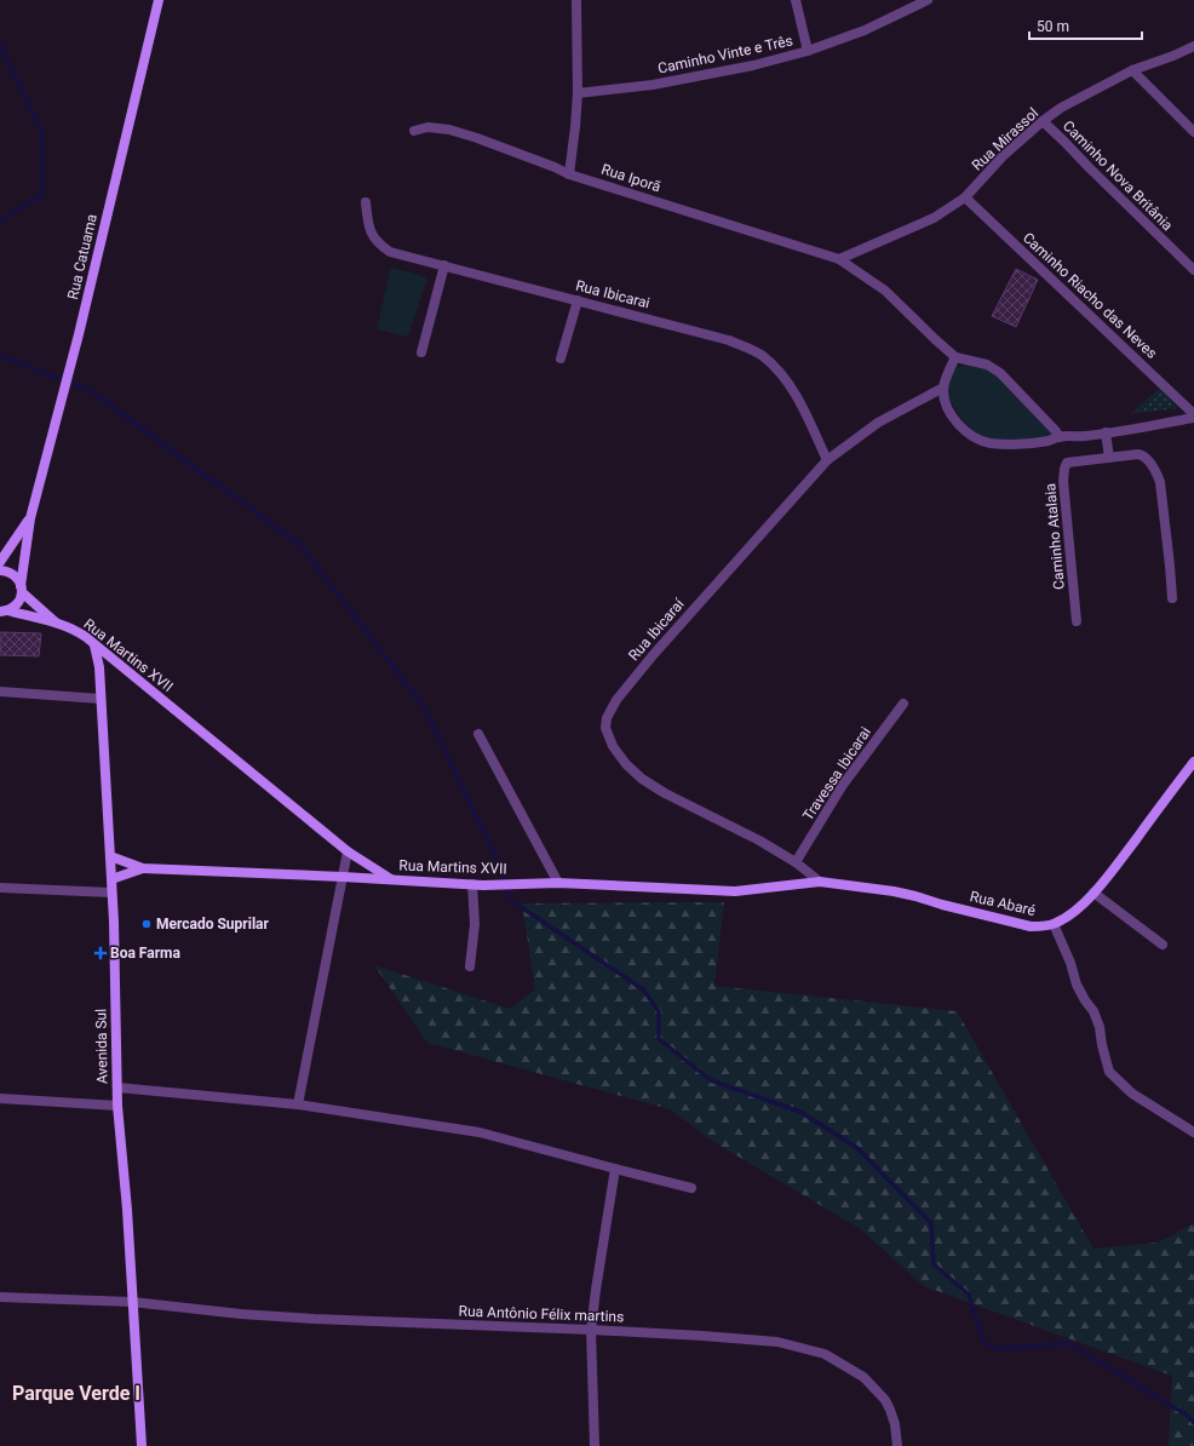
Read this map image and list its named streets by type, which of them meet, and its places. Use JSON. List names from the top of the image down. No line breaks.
{"streets":{"street":["Caminho Vinte e Três","Rua Mirassol","Caminho Nova Britânia","Rua Iporã","Rua Catuama","Rua Ibicarai","Caminho Riacho das Neves","Caminho Atalaia","Rua Ibicaraí","Rua Martins XVII","Travessa Ibicarai","Rua Abaré","Avenida Sul","Rua Antônio Félix martins"]},"crossings":[["Rua Mirassol","Caminho Nova Britânia"],["Rua Mirassol","Rua Iporã"],["Rua Mirassol","Caminho Riacho das Neves"],["Rua Catuama","Rua Martins XVII"],["Rua Ibicarai","Rua Ibicaraí"],["Rua Ibicaraí","Rua Martins XVII"],["Rua Ibicaraí","Travessa Ibicarai"],["Rua Ibicaraí","Rua Abaré"],["Rua Martins XVII","Rua Abaré"],["Rua Martins XVII","Avenida Sul"],["Avenida Sul","Rua Antônio Félix martins"]],"districts":["Parque Verde I"],"places":{"other":["Mercado Suprilar"],"health":["Boa Farma"]},"scale_bar":"50 m"}
